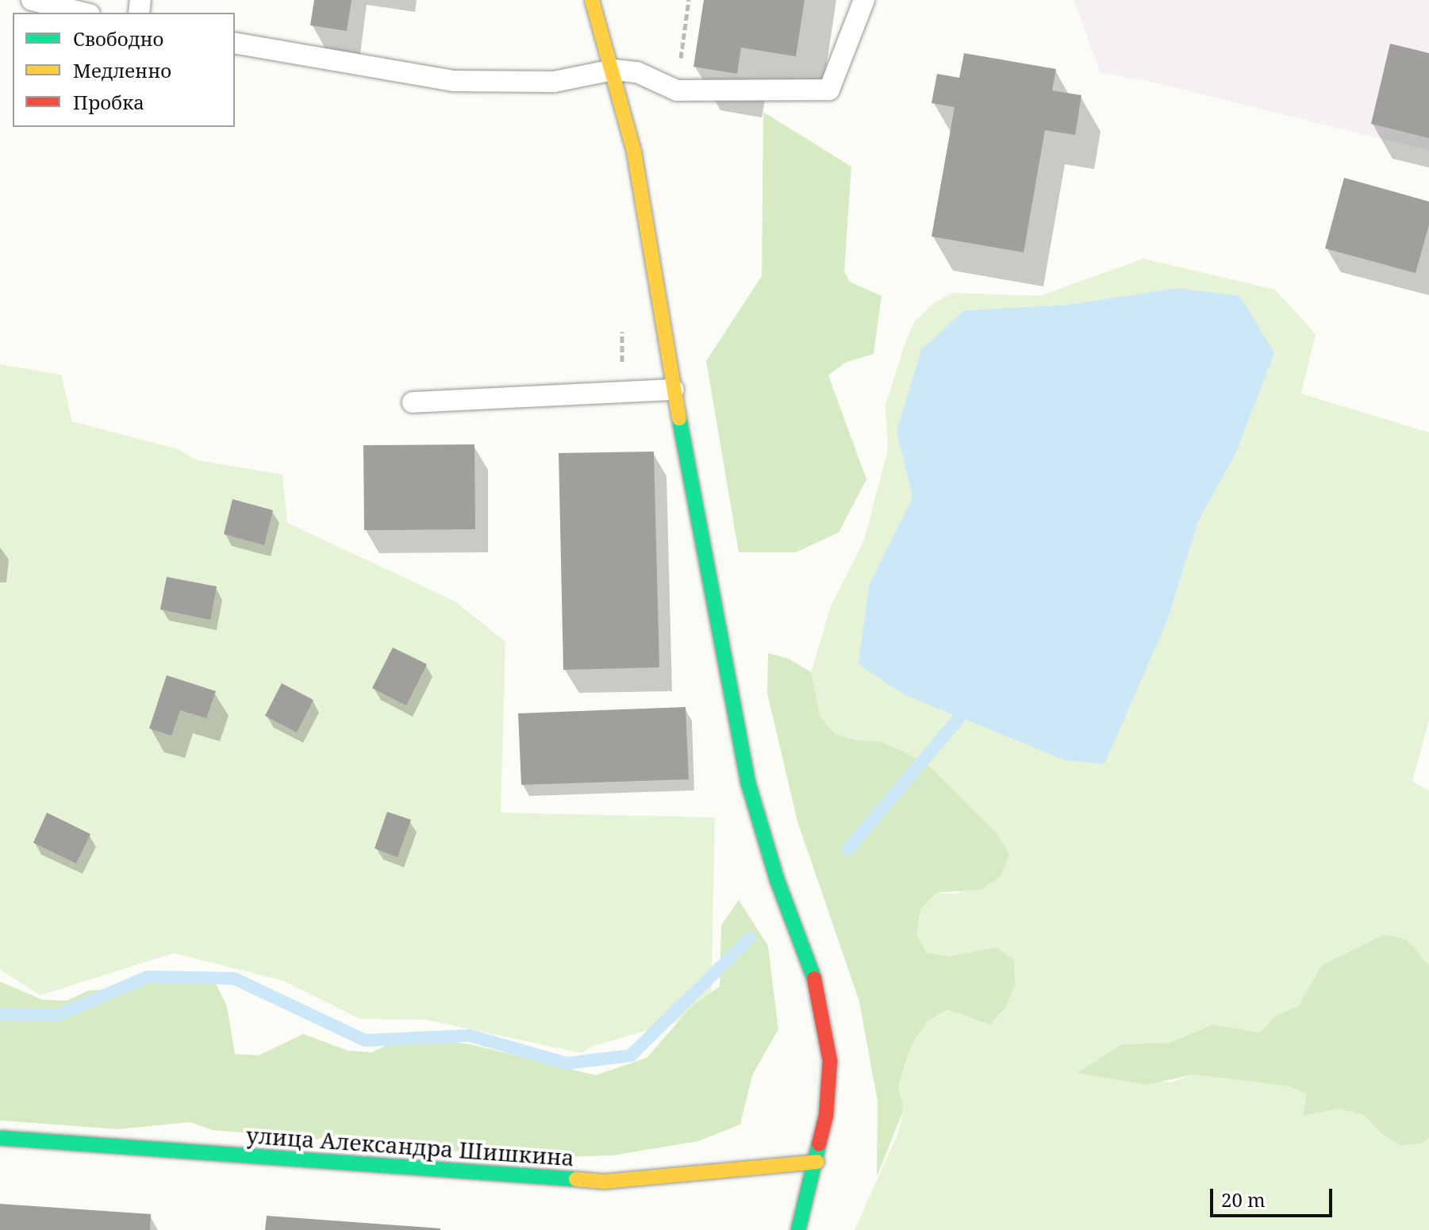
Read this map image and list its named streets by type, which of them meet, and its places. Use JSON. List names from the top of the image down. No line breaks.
{"streets":{"street":["улица Александра Шишкина"]},"legend":["Свободно","Медленно","Пробка"],"scale_bar":"20 m"}
